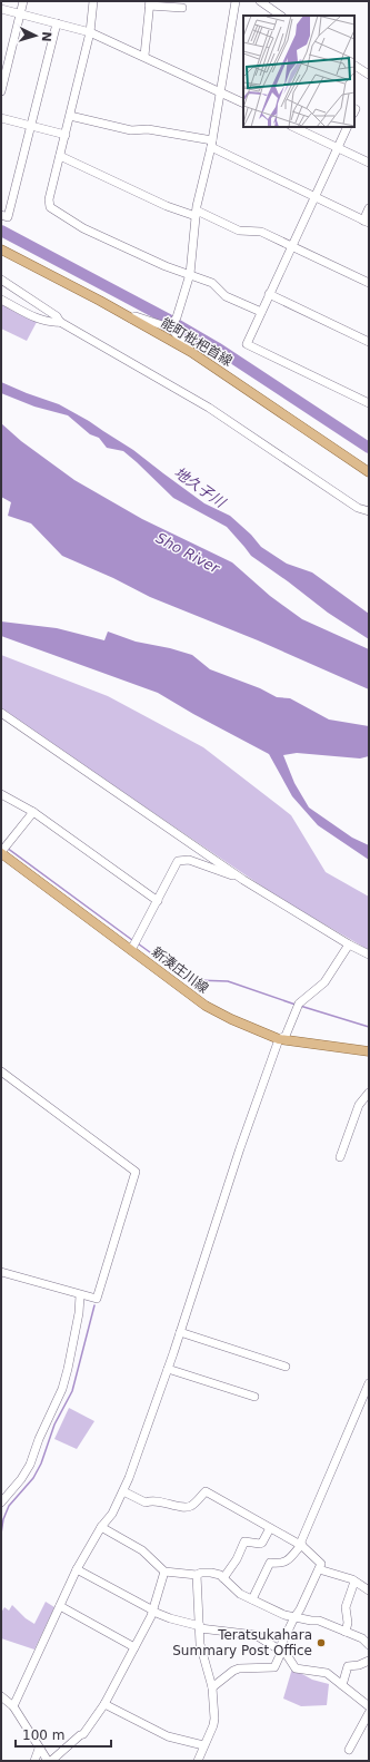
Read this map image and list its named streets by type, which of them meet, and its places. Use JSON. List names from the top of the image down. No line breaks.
{"streets":{"main road":["能町枇杷首線","新湊庄川線"]},"water":["地久子川","Sho River"],"places":["Teratsukahara Summary Post Office"],"scale_bar":"100 m","north":"right"}
